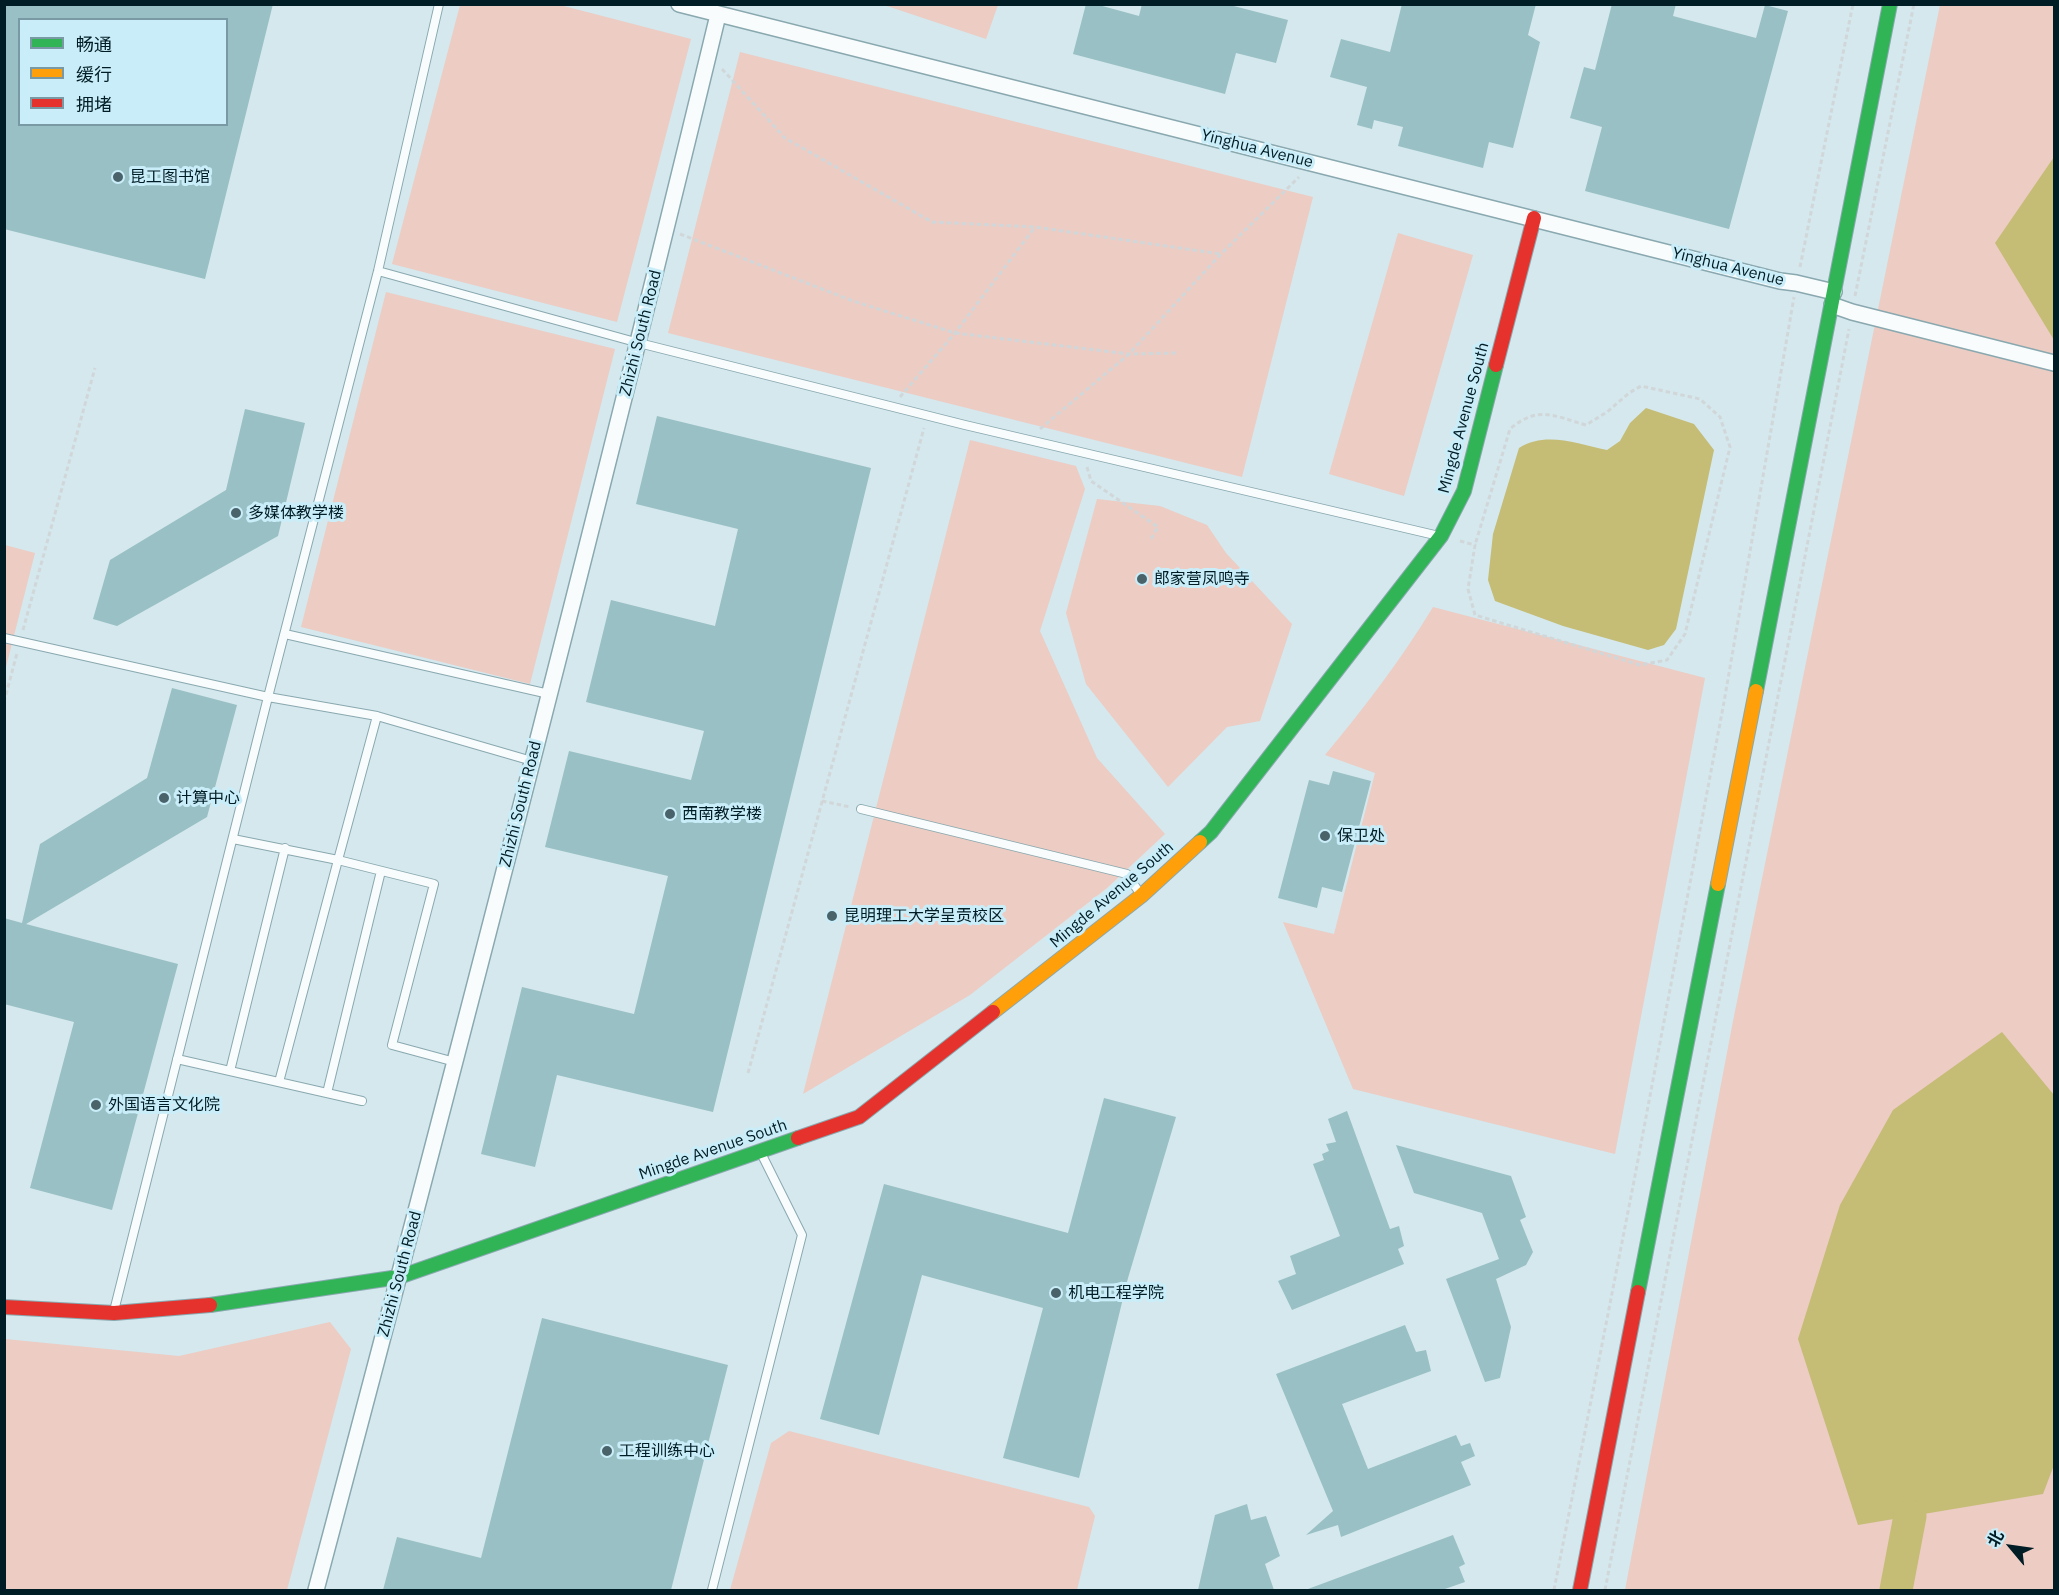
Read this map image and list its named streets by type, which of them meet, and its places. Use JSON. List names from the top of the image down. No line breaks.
{"streets":{"street":["Yinghua Avenue","Zhizhi South Road","Mingde Avenue South"]},"crossings":[["Yinghua Avenue","Zhizhi South Road"],["Yinghua Avenue","Mingde Avenue South"],["Zhizhi South Road","Mingde Avenue South"]],"places":["昆工图书馆","多媒体教学楼","郎家营凤鸣寺","计算中心","西南教学楼","保卫处","昆明理工大学呈贡校区","外国语言文化院","机电工程学院","工程训练中心"],"legend":["畅通","缓行","拥堵"],"north":"top left"}
